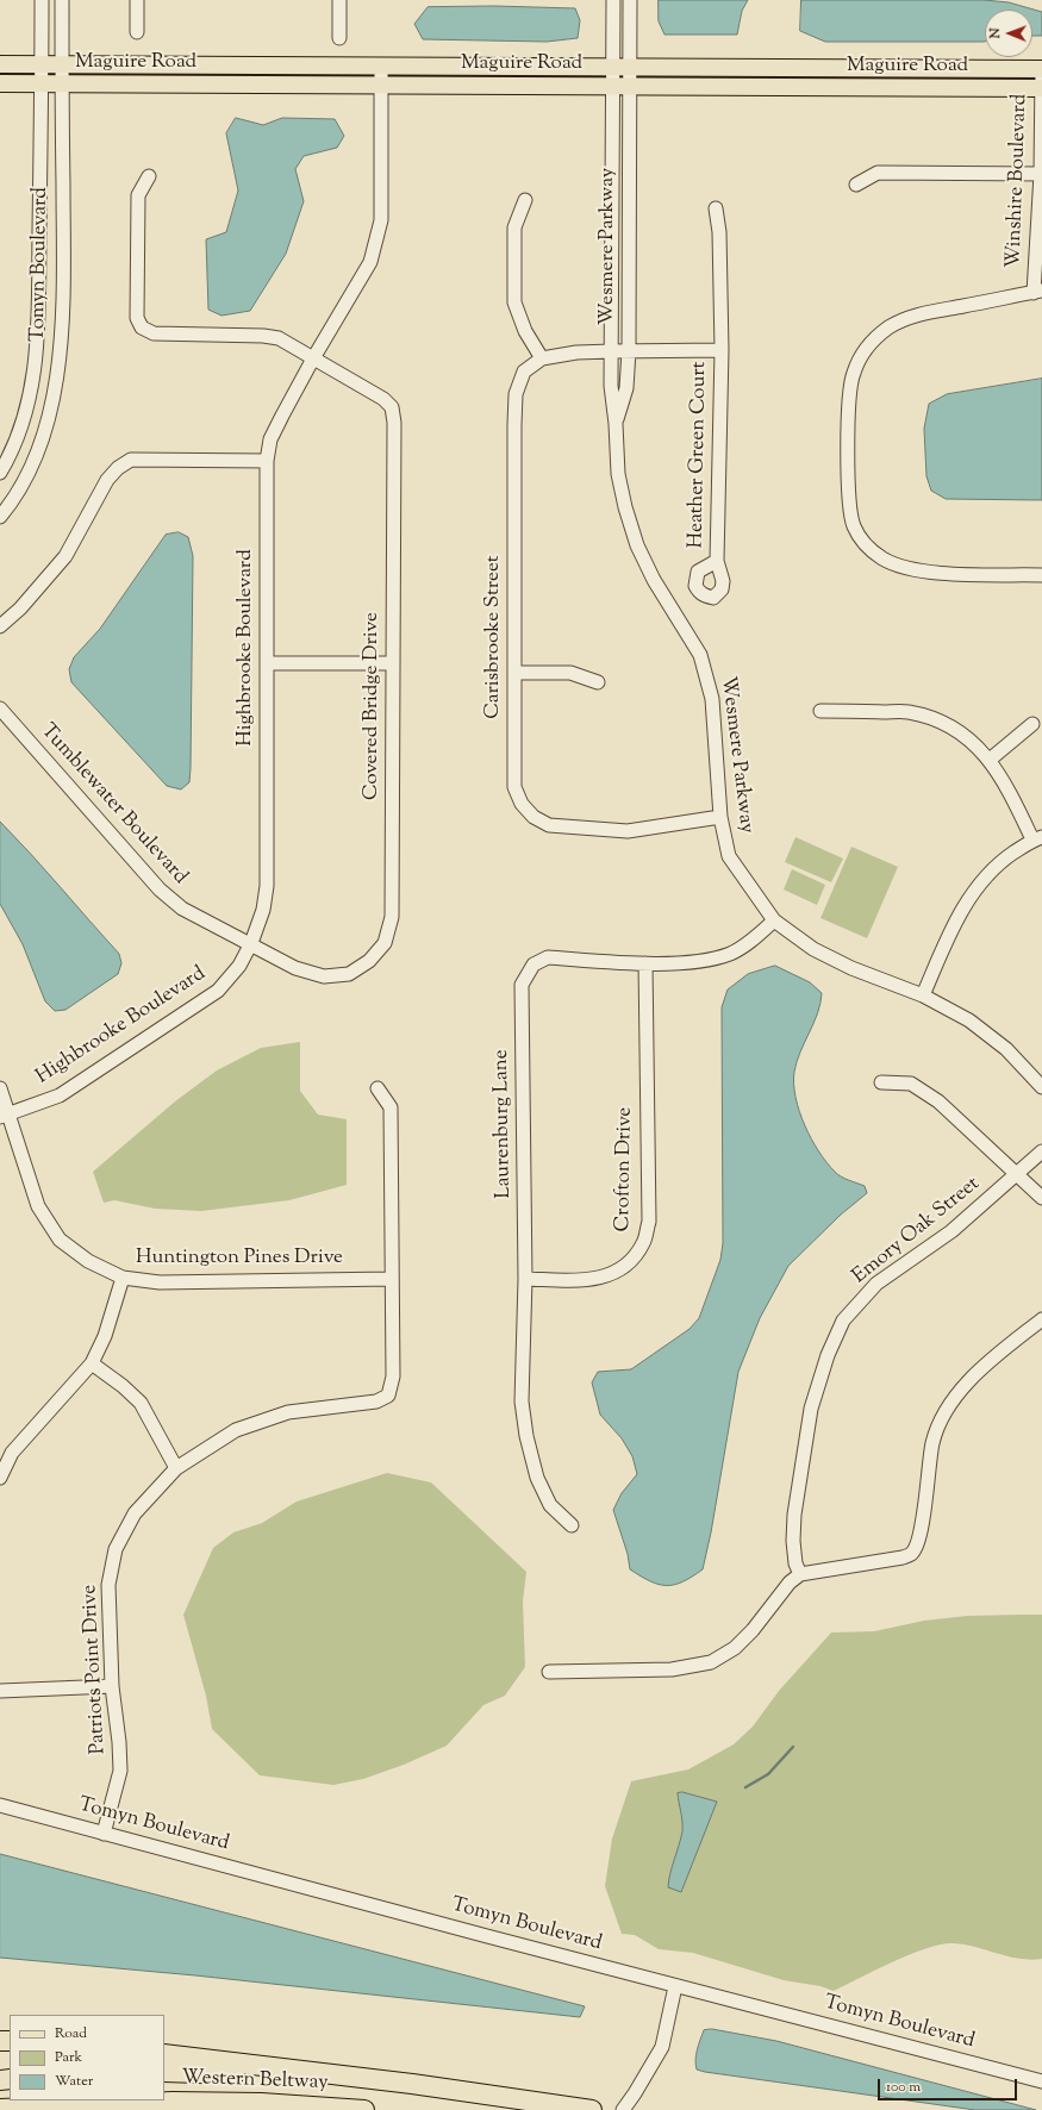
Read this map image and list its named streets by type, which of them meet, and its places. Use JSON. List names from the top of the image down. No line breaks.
{"streets":{"highway":["Western Beltway"],"main road":["Maguire Road"],"street":["Winshire Boulevard","Wesmere Parkway","Tomyn Boulevard","Heather Green Court","Carisbrooke Street","Highbrooke Boulevard","Covered Bridge Drive","Tumblewater Boulevard","Laurenburg Lane","Crofton Drive","Emory Oak Street","Huntington Pines Drive","Patriots Point Drive"]},"crossings":[["Maguire Road","Winshire Boulevard"],["Maguire Road","Wesmere Parkway"],["Maguire Road","Tomyn Boulevard"],["Maguire Road","Highbrooke Boulevard"],["Wesmere Parkway","Carisbrooke Street"],["Wesmere Parkway","Laurenburg Lane"],["Tomyn Boulevard","Patriots Point Drive"],["Heather Green Court","Carisbrooke Street"],["Highbrooke Boulevard","Covered Bridge Drive"],["Highbrooke Boulevard","Tumblewater Boulevard"],["Highbrooke Boulevard","Huntington Pines Drive"],["Covered Bridge Drive","Tumblewater Boulevard"],["Laurenburg Lane","Crofton Drive"],["Huntington Pines Drive","Patriots Point Drive"]],"legend":["Road","Park","Water"],"scale_bar":"100 m","north":"left"}
